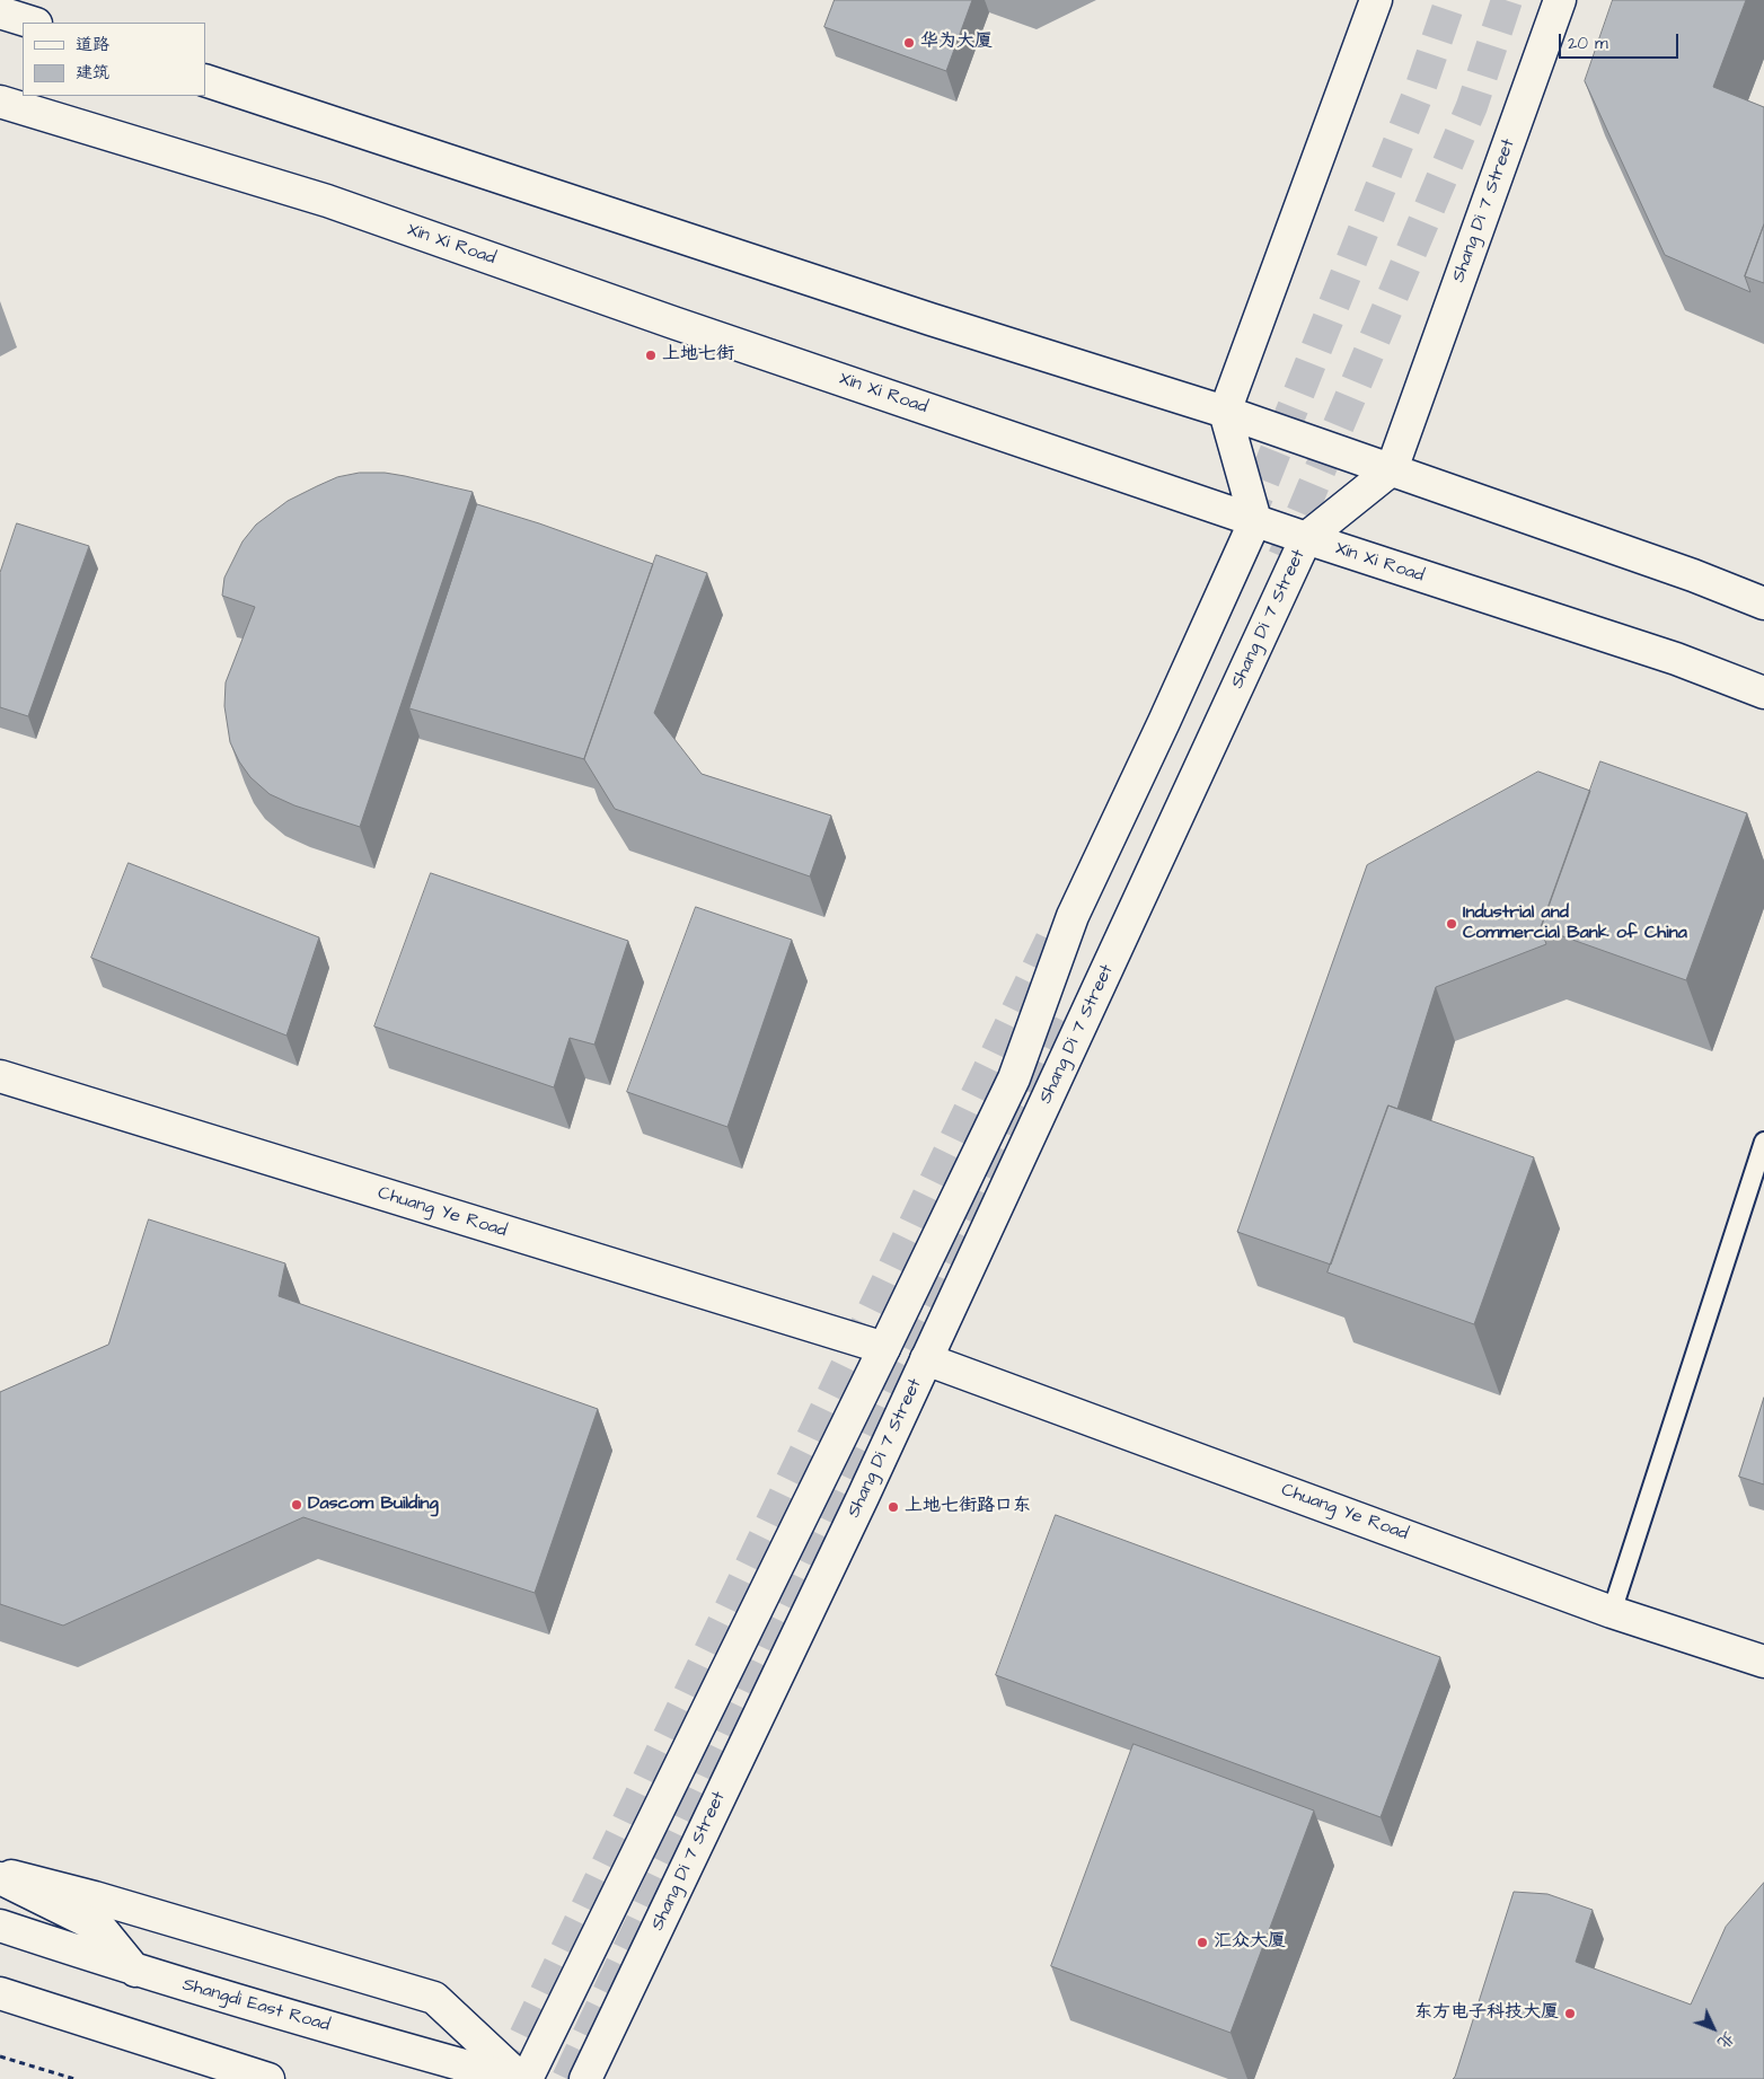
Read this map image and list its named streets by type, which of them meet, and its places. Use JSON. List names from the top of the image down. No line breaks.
{"streets":{"main road":["Shang Di 7 Street","Xin Xi Road","Chuang Ye Road","Shangdi East Road"]},"crossings":[["Shang Di 7 Street","Xin Xi Road"],["Shang Di 7 Street","Chuang Ye Road"]],"places":["华为大厦","上地七街","Industrial and Commercial Bank of China","Dascom Building","上地七街路口东","汇众大厦","东方电子科技大厦"],"legend":["道路","建筑"],"scale_bar":"20 m","north":"bottom right"}
